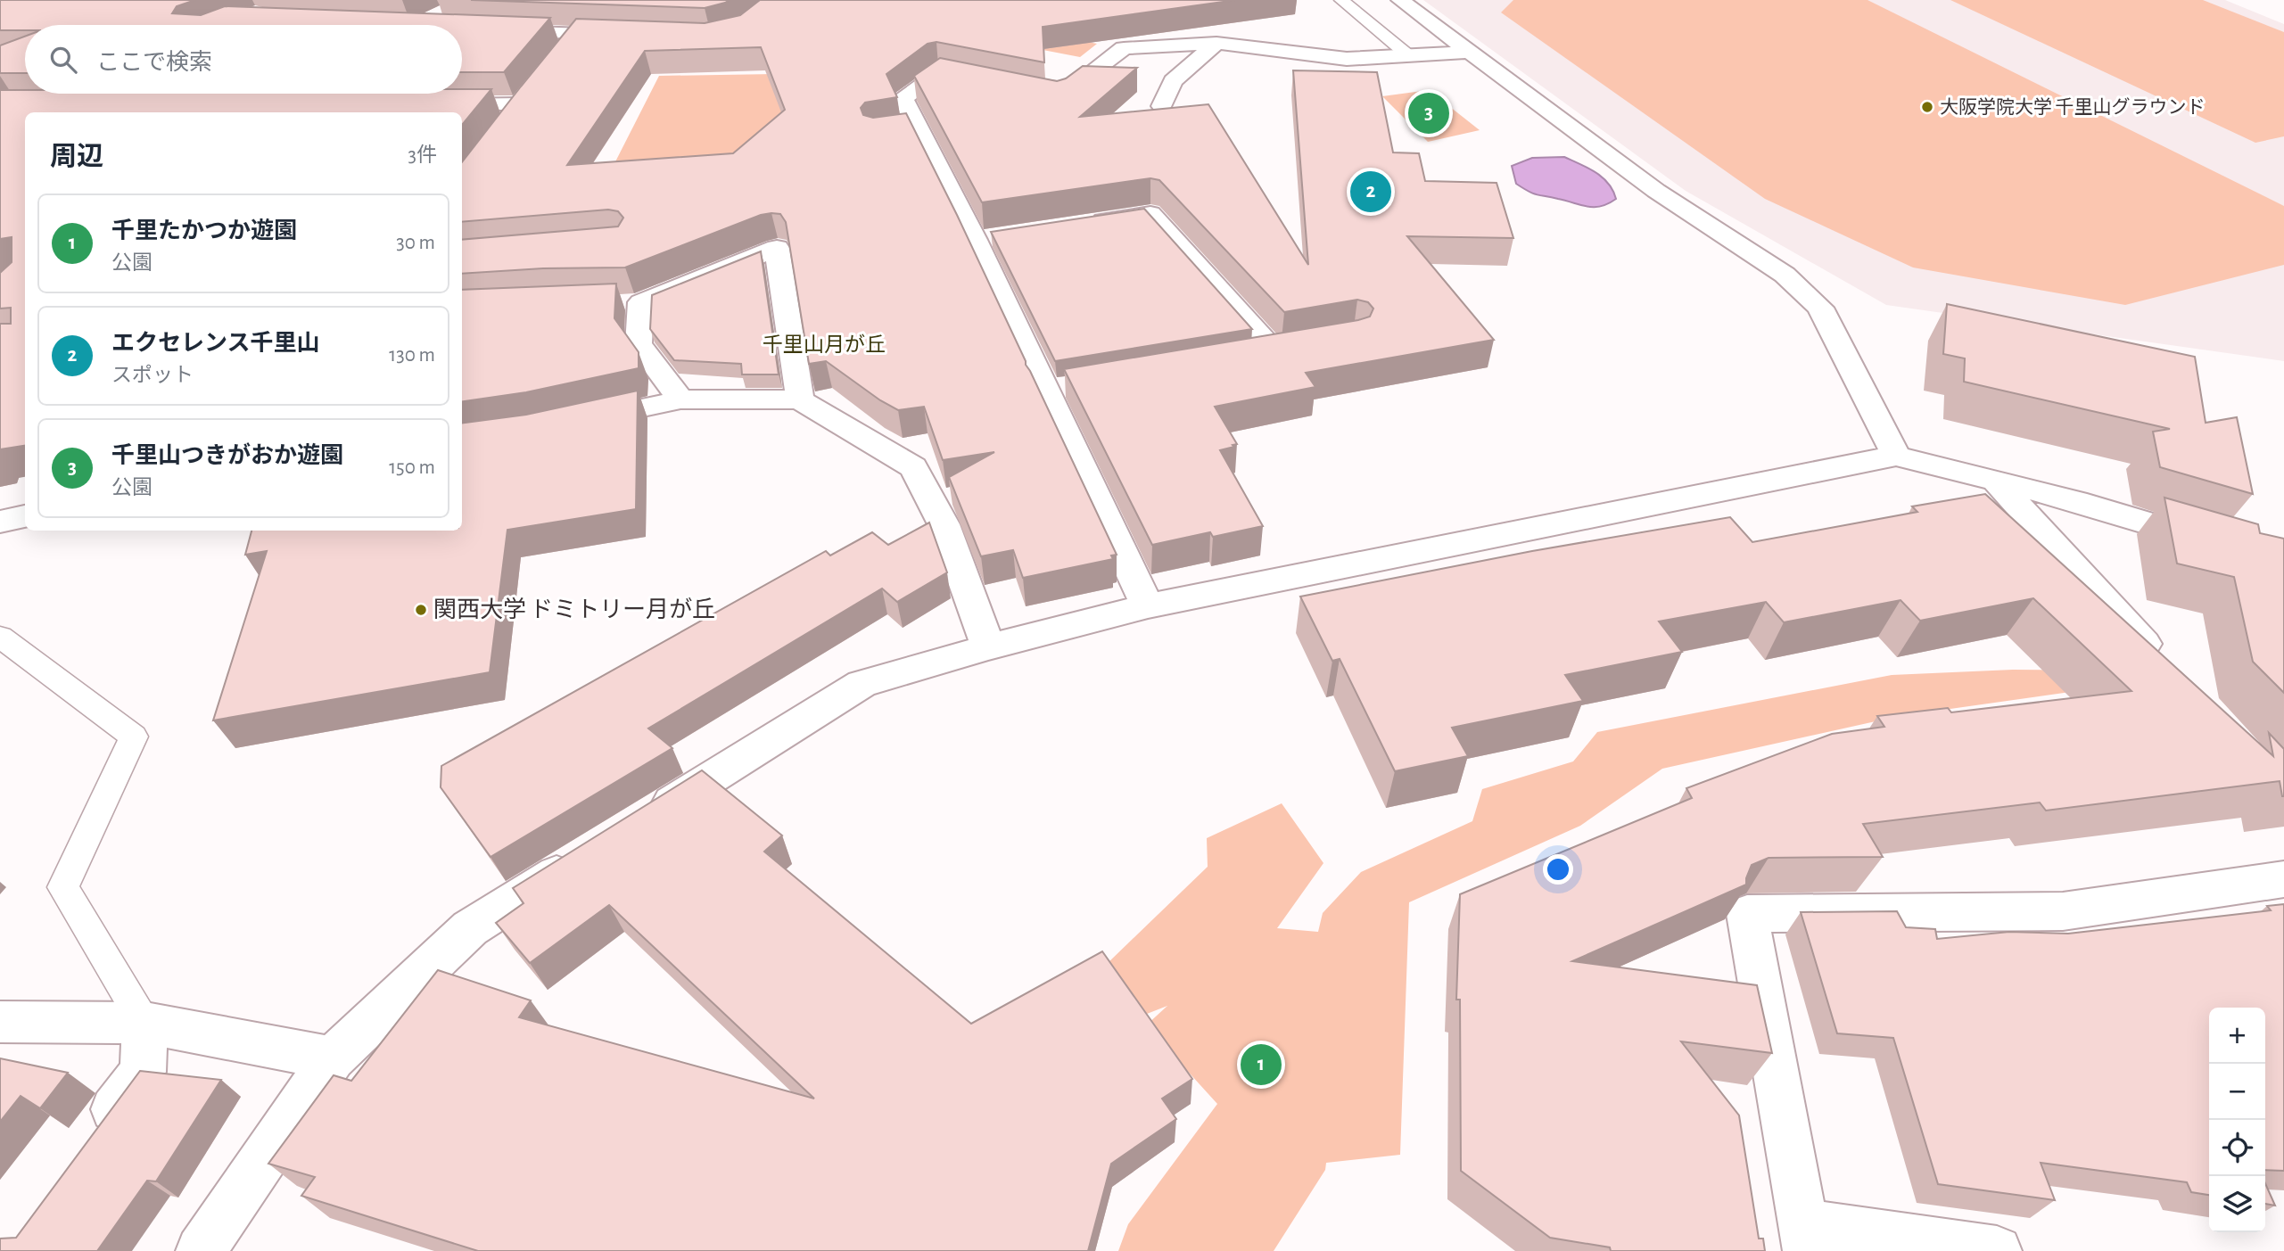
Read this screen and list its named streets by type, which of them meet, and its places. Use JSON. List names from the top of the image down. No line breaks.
{"districts":["千里山月が丘"],"places":["大阪学院大学 千里山グラウンド","関西大学 ドミトリー月が丘"],"page":{"search":"ここで検索","pins":["3","2","1"],"heading":["周辺","3件"],"list":[{"mark":"1","name":"千里たかつか遊園","note":"公園","value":"30 m"},{"mark":"2","name":"エクセレンス千里山","note":"スポット","value":"130 m"},{"mark":"3","name":"千里山つきがおか遊園","note":"公園","value":"150 m"}],"map_buttons":["+","−"]}}
